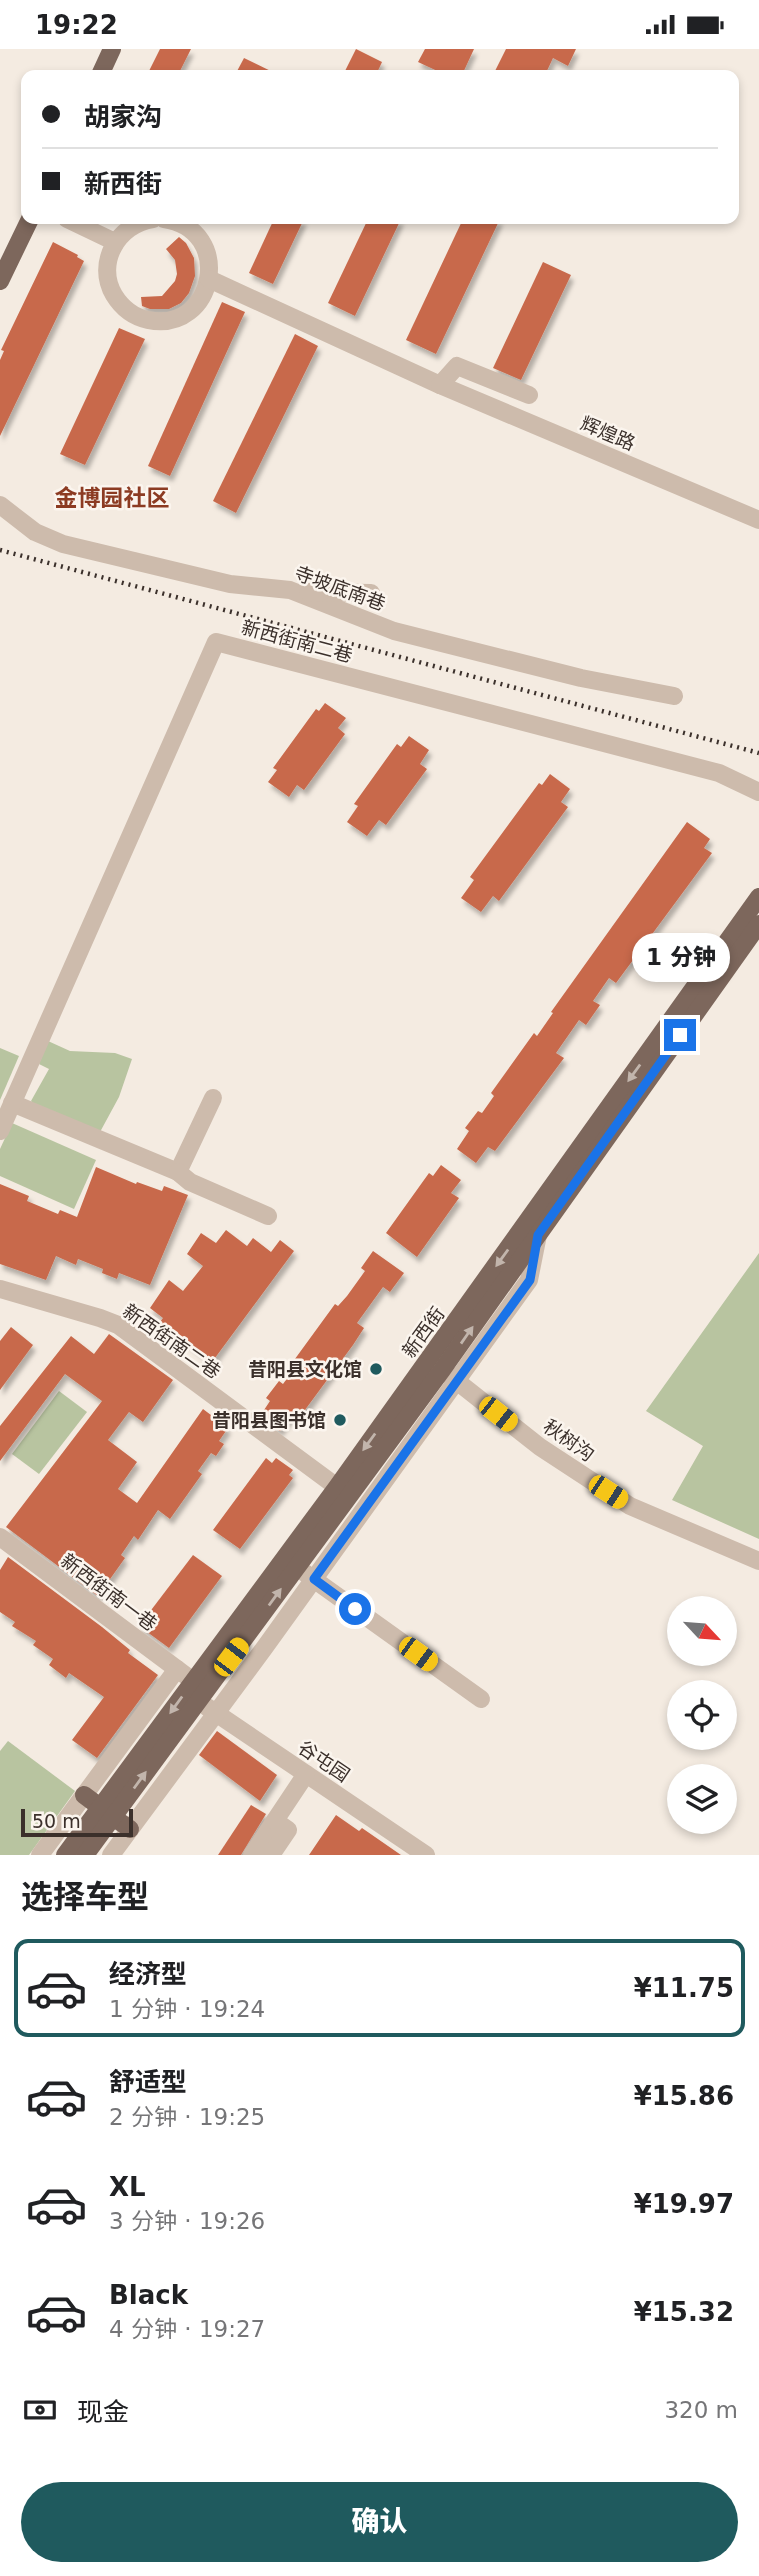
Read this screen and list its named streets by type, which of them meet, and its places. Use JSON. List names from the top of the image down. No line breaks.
{"streets":{"main road":["新西街"],"street":["辉煌路","寺坡底南巷","新西街南二巷","秋树沟","新西街南一巷","谷屯园"]},"crossings":[["新西街南二巷","新西街"],["新西街","秋树沟"],["新西街","新西街南一巷"],["新西街","谷屯园"]],"districts":["金博园社区"],"places":["昔阳县文化馆","昔阳县图书馆"],"scale_bar":"50 m","north":"bottom right","page":{"status":"19:22","banner":["胡家沟","新西街"],"bubble":"1 分钟","scale":"50 m","heading":"选择车型","list":[{"name":"经济型","note":"1 分钟 · 19:24","value":"¥11.75"},{"name":"舒适型","note":"2 分钟 · 19:25","value":"¥15.86"},{"name":"XL","note":"3 分钟 · 19:26","value":"¥19.97"},{"name":"Black","note":"4 分钟 · 19:27","value":"¥15.32"}],"pay":["现金","320 m"],"buttons":"确认"}}
